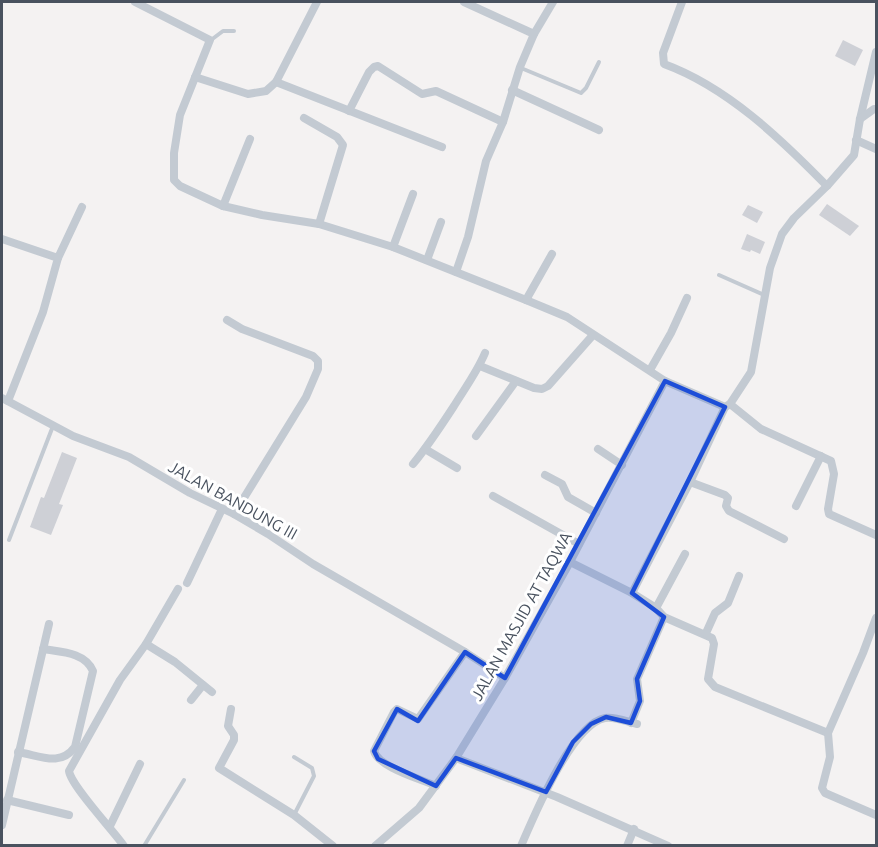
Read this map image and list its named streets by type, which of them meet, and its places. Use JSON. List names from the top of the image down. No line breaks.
{"streets":{"street":["JALAN BANDUNG III","JALAN MASJID AT TAQWA"]},"crossings":[["JALAN BANDUNG III","JALAN MASJID AT TAQWA"]]}
